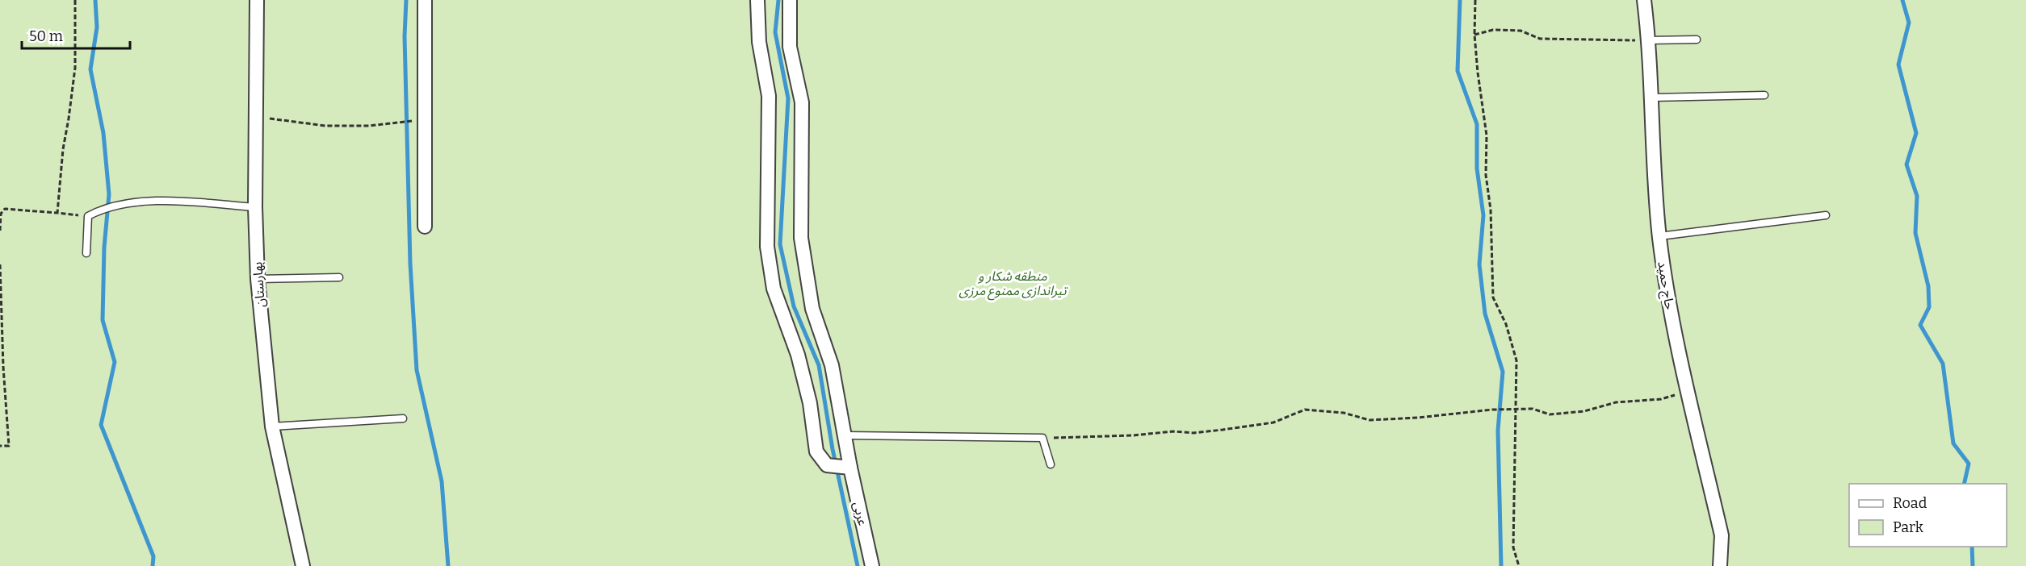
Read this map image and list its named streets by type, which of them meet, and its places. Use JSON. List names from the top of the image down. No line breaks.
{"streets":{"street":["بهارستان","حاج حمید","عربی"]},"parks":["منطقه شکار و تیراندازی ممنوع مرزی"],"legend":["Road","Park"],"scale_bar":"50 m"}
